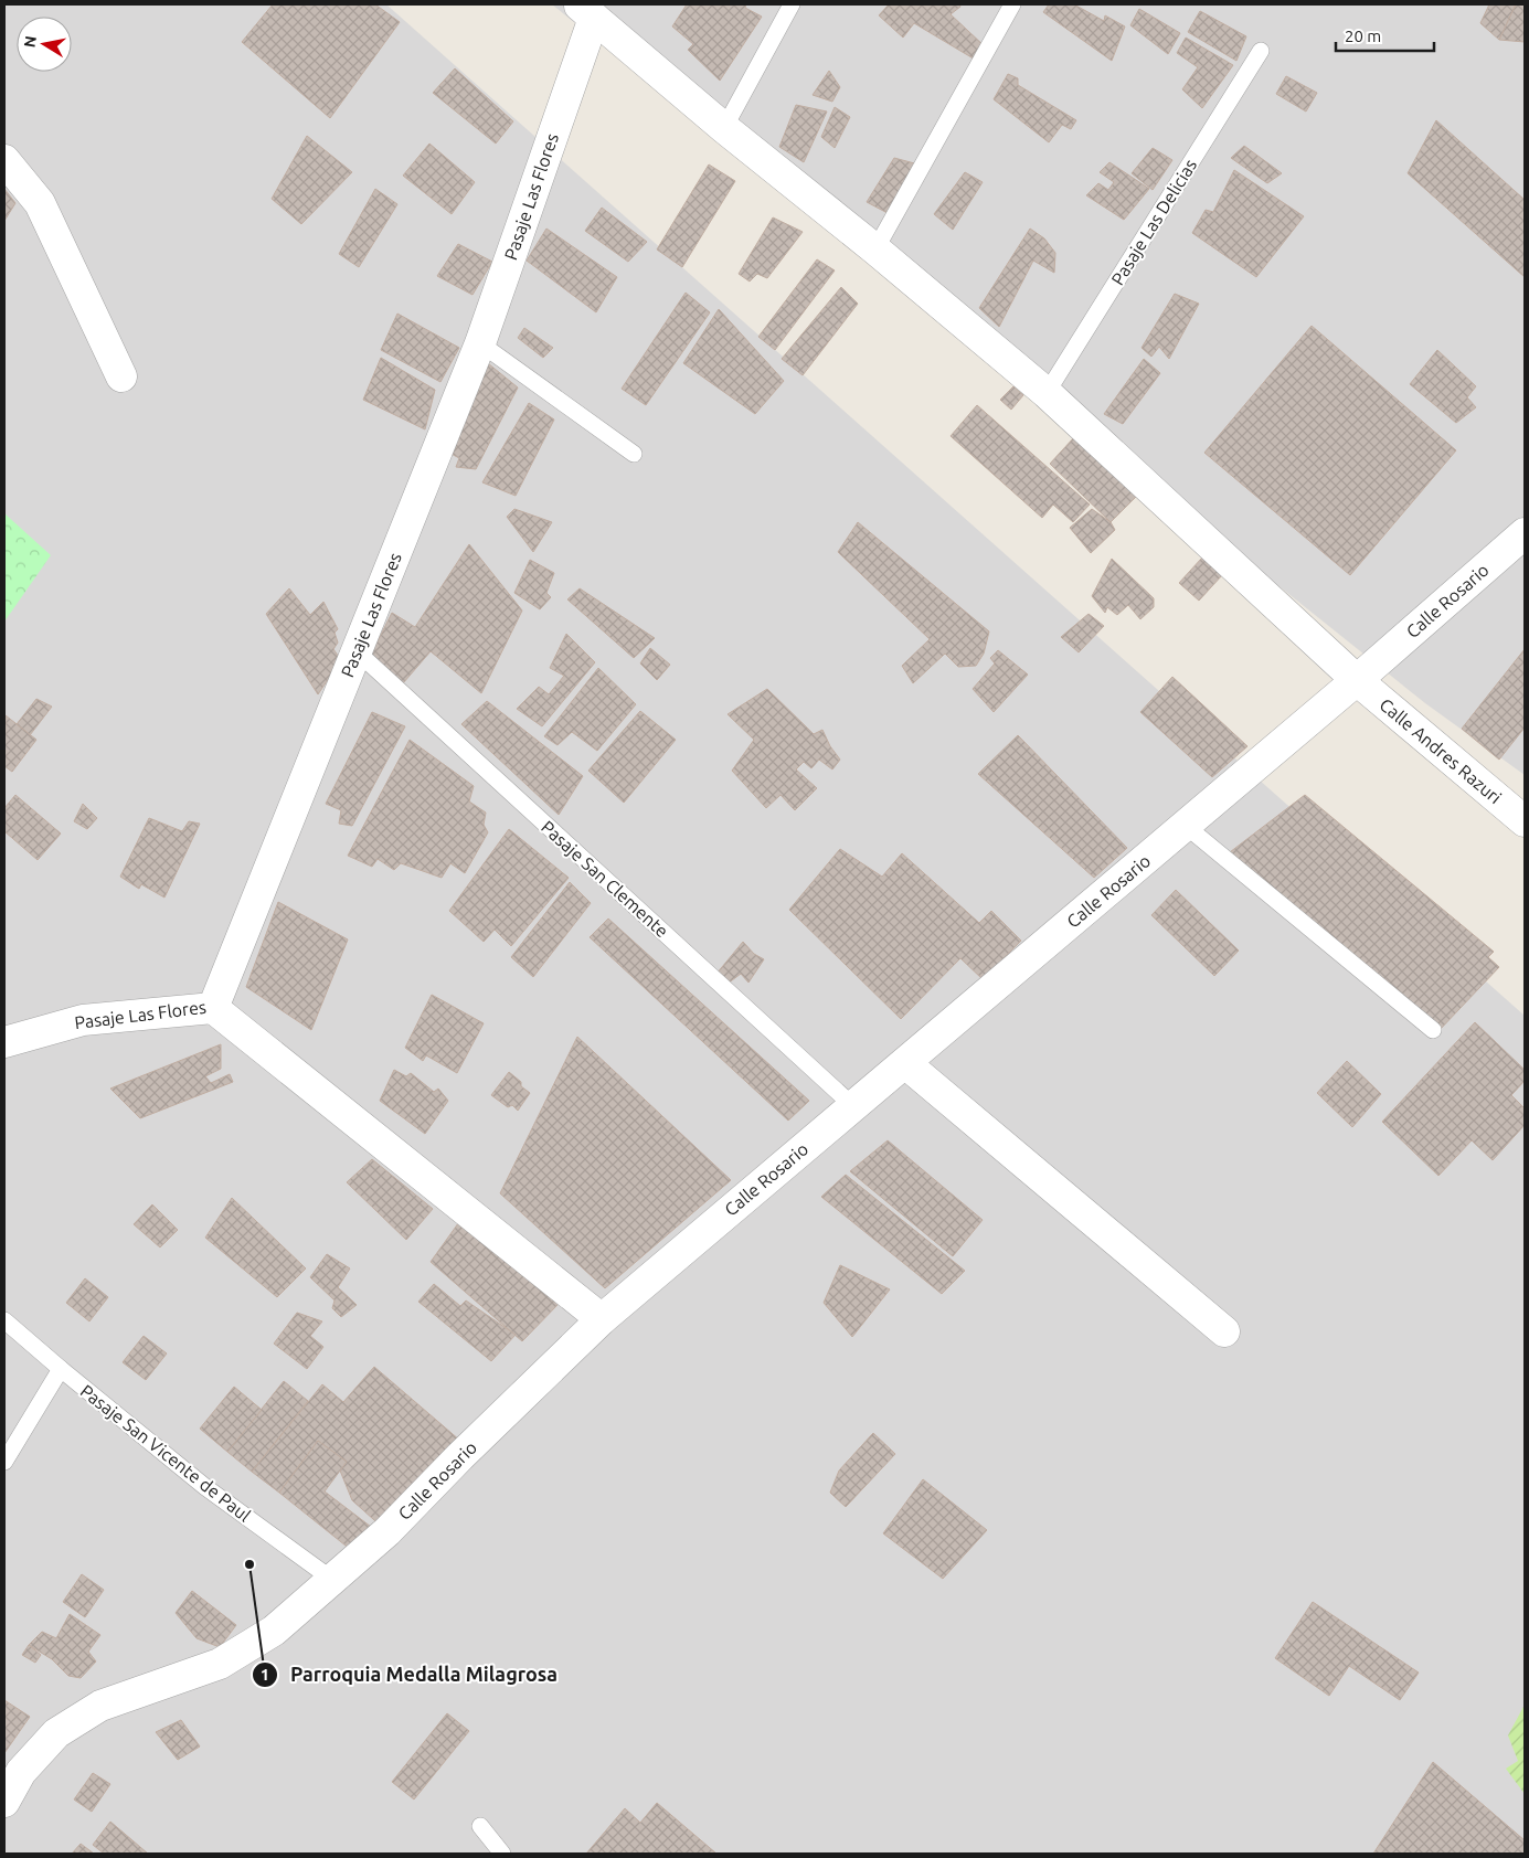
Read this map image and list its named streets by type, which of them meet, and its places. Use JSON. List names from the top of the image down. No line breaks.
{"streets":{"street":["Pasaje Las Flores","Calle Rosario","Calle Andres Razuri"],"lane":["Pasaje Las Delicias","Pasaje San Clemente","Pasaje San Vicente de Paul"]},"crossings":[["Pasaje Las Flores","Calle Andres Razuri"],["Pasaje Las Flores","Pasaje San Clemente"],["Pasaje Las Delicias","Calle Andres Razuri"],["Calle Rosario","Calle Andres Razuri"],["Calle Rosario","Pasaje San Clemente"],["Calle Rosario","Pasaje San Vicente de Paul"]],"places":["Parroquia Medalla Milagrosa"],"scale_bar":"20 m","north":"left"}
